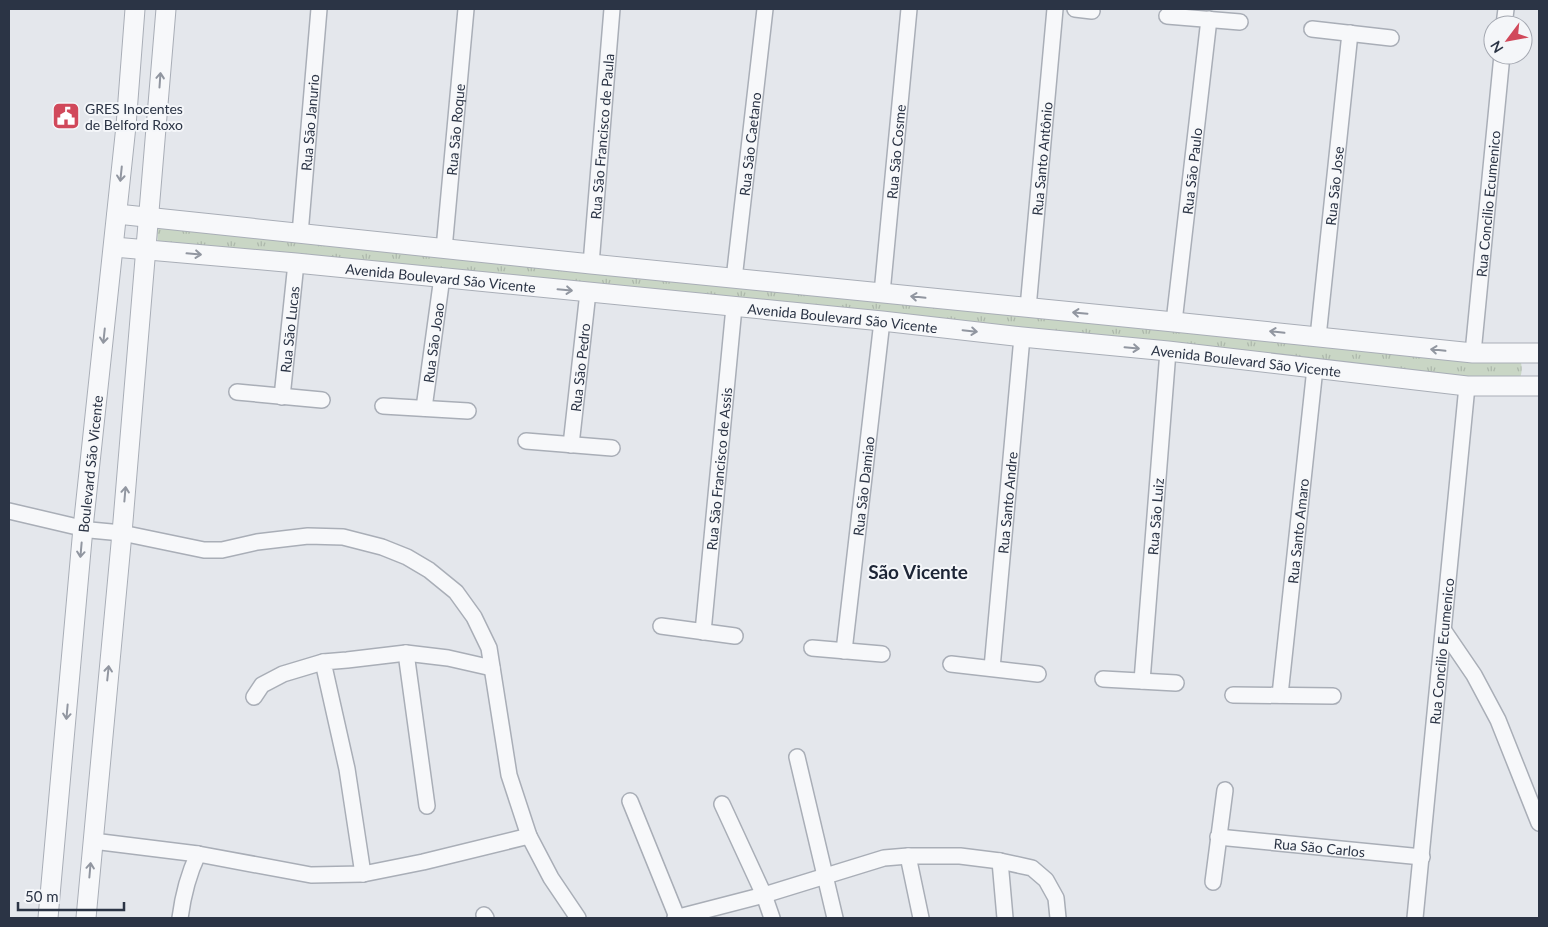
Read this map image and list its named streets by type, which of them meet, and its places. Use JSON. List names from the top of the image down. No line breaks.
{"streets":{"street":["Rua Sāo Janurio","Rua Sāo Roque","Rua Sāo Francisco de Paula","Rua Sāo Caetano","Rua Sāo Cosme","Rua Santo Antônio","Rua Sāo Paulo","Rua Sāo Jose","Rua Concilio Ecumenico","Avenida Boulevard São Vicente","Rua Sāo Lucas","Rua Sāo Joao","Rua Sāo Pedro","Boulevard São Vicente","Rua Sāo Francisco de Assis","Rua Sāo Damiao","Rua Santo Andre","Rua Sāo Luiz","Rua Santo Amaro","Rua São Carlos"]},"crossings":[["Rua Sāo Janurio","Avenida Boulevard São Vicente"],["Rua Sāo Roque","Avenida Boulevard São Vicente"],["Rua Sāo Francisco de Paula","Avenida Boulevard São Vicente"],["Rua Sāo Caetano","Avenida Boulevard São Vicente"],["Rua Sāo Cosme","Avenida Boulevard São Vicente"],["Rua Santo Antônio","Avenida Boulevard São Vicente"],["Rua Sāo Paulo","Avenida Boulevard São Vicente"],["Rua Sāo Jose","Avenida Boulevard São Vicente"],["Rua Concilio Ecumenico","Avenida Boulevard São Vicente"],["Rua Concilio Ecumenico","Rua São Carlos"],["Avenida Boulevard São Vicente","Rua Sāo Lucas"],["Avenida Boulevard São Vicente","Rua Sāo Joao"],["Avenida Boulevard São Vicente","Rua Sāo Pedro"],["Avenida Boulevard São Vicente","Boulevard São Vicente"],["Avenida Boulevard São Vicente","Rua Sāo Francisco de Assis"],["Avenida Boulevard São Vicente","Rua Sāo Damiao"],["Avenida Boulevard São Vicente","Rua Santo Andre"],["Avenida Boulevard São Vicente","Rua Sāo Luiz"],["Avenida Boulevard São Vicente","Rua Santo Amaro"]],"districts":["São Vicente"],"places":{"public building":["GRES Inocentes de Belford Roxo"]},"scale_bar":"50 m","north":"bottom left"}
